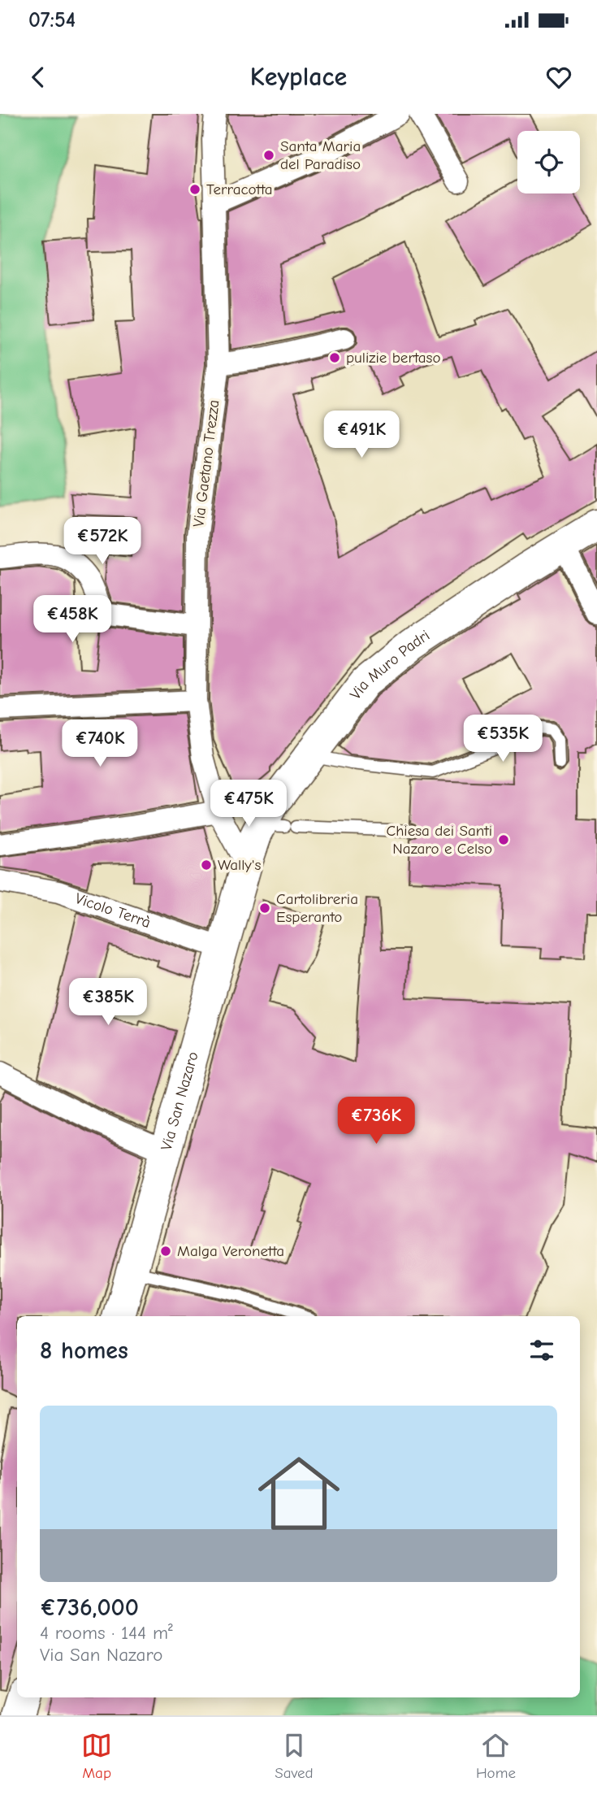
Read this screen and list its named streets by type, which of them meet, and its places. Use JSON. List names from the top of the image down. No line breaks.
{"streets":{"main road":["Via Muro Padri","Via San Nazaro"],"street":["Via Gaetano Trezza","Vicolo Terrà"]},"crossings":[["Via Gaetano Trezza","Via Muro Padri"],["Via Gaetano Trezza","Via San Nazaro"],["Via Muro Padri","Via San Nazaro"],["Vicolo Terrà","Via San Nazaro"]],"places":["Santa Maria del Paradiso","Terracotta","pulizie bertaso","Chiesa dei Santi Nazaro e Celso","Wally's","Cartolibreria Esperanto","Malga Veronetta"],"page":{"status":"07:54","header":"Keyplace","price":["€491K","€572K","€458K","€535K","€740K","€475K","€385K","€736K"],"heading":"8 homes","list":[{"name":"€736,000","note":"4 rooms · 144 m² · Via San Nazaro"}],"tabs":["Map","Saved","Home"]}}
